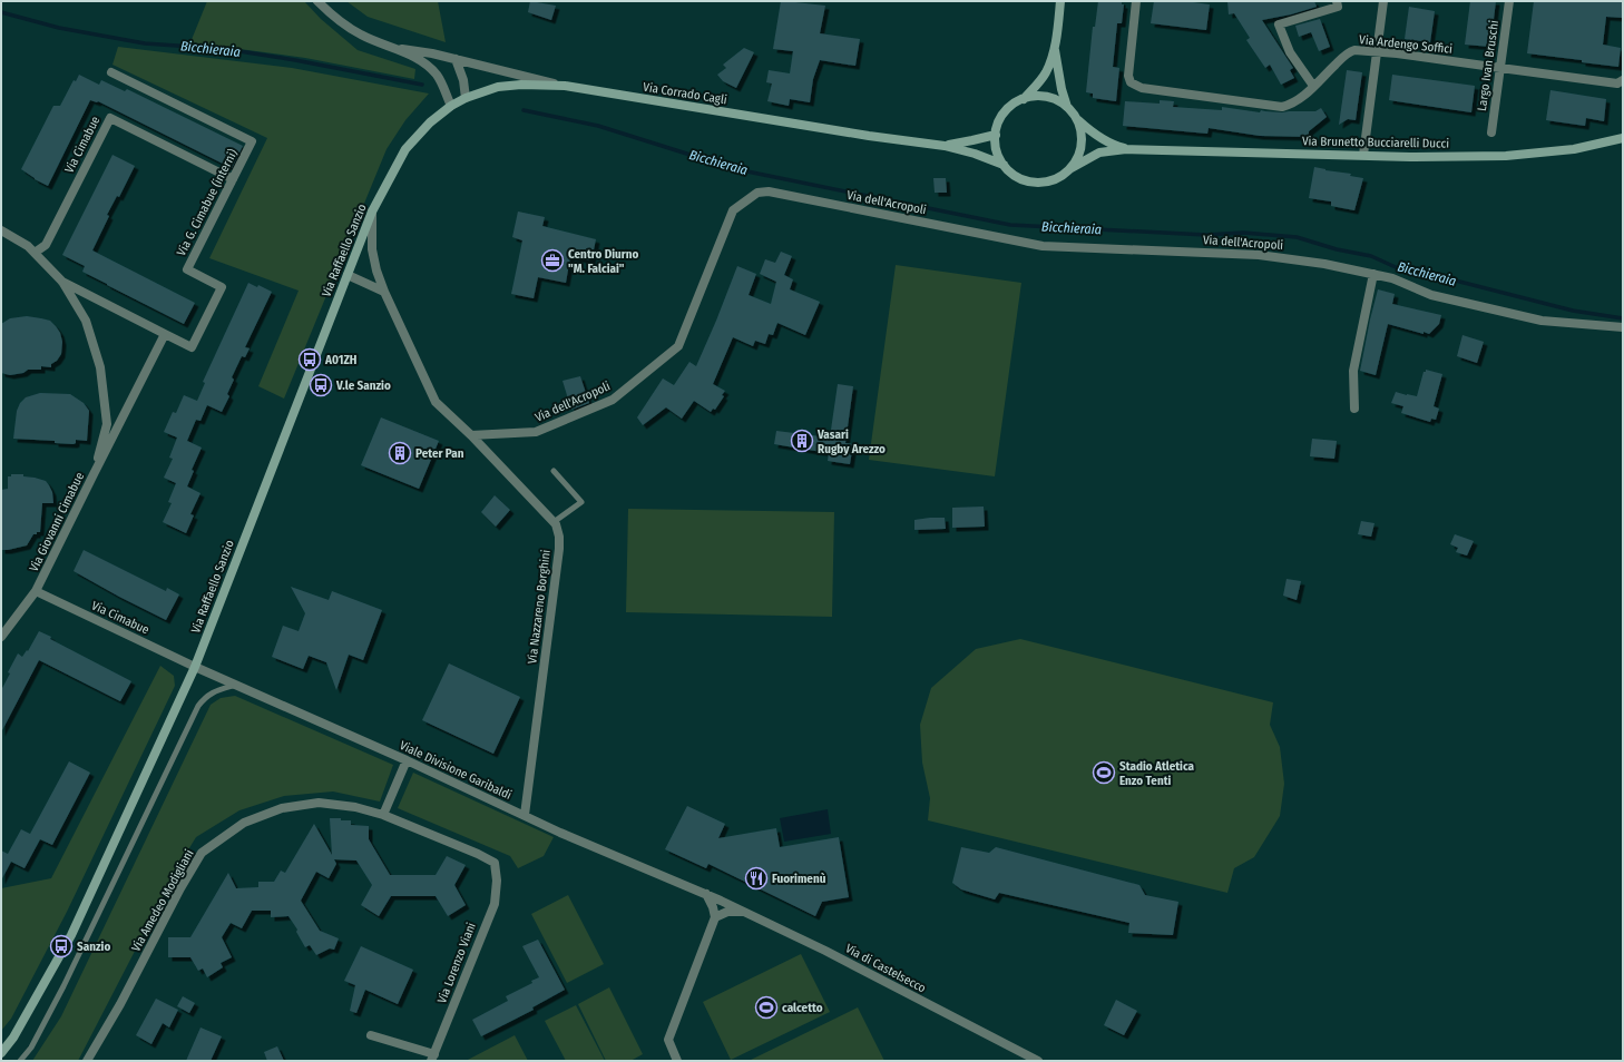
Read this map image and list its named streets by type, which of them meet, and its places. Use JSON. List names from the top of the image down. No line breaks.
{"streets":{"main road":["Via Corrado Cagli","Via Brunetto Bucciarelli Ducci","Via Raffaello Sanzio"],"street":["Via Ardengo Soffici","Largo Ivan Bruschi","Via Cimabue","Via G. Cimabue (interni)","Via dell'Acropoli","Via Giovanni Cimabue","Via Nazzareno Borghini","Viale Divisione Garibaldi","Via Amedeo Modigliani","Via Lorenzo Viani","Via di Castelsecco"]},"crossings":[["Via Ardengo Soffici","Largo Ivan Bruschi"],["Via Corrado Cagli","Via Brunetto Bucciarelli Ducci"],["Via Corrado Cagli","Via Raffaello Sanzio"],["Via Cimabue","Via G. Cimabue (interni)"],["Via Cimabue","Via Raffaello Sanzio"],["Via Cimabue","Via Giovanni Cimabue"],["Via Cimabue","Viale Divisione Garibaldi"],["Via Raffaello Sanzio","Viale Divisione Garibaldi"],["Via Nazzareno Borghini","Viale Divisione Garibaldi"],["Viale Divisione Garibaldi","Via di Castelsecco"],["Via Amedeo Modigliani","Via Lorenzo Viani"]],"water":["Bicchieraia"],"places":{"office":["Centro Diurno \"M. Falciai\""],"bus stop":["A01ZH","V.le Sanzio","Sanzio"],"building":["Vasari Rugby Arezzo","Peter Pan"],"sports":["Stadio Atletica Enzo Tenti","calcetto"],"restaurant":["Fuorimenù"]}}
